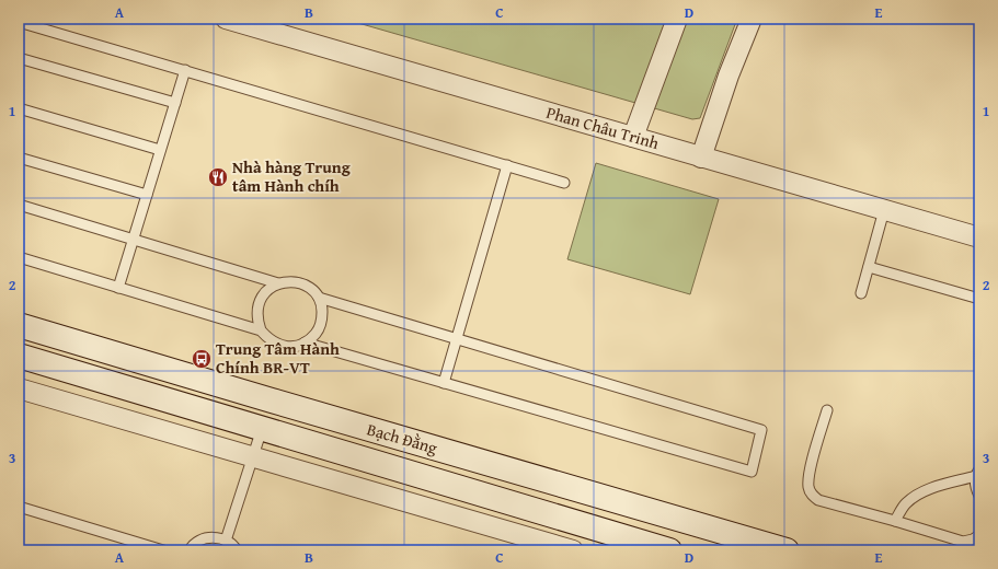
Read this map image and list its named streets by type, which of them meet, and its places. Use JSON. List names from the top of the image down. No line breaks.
{"streets":{"street":["Phan Châu Trinh","Bạch Đằng"]},"places":{"restaurant":["Nhà hàng Trung tâm Hành chíh"],"bus stop":["Trung Tâm Hành Chính BR-VT"]},"grid":{"columns":["A","B","C","D","E"],"rows":["1","2","3"]}}
